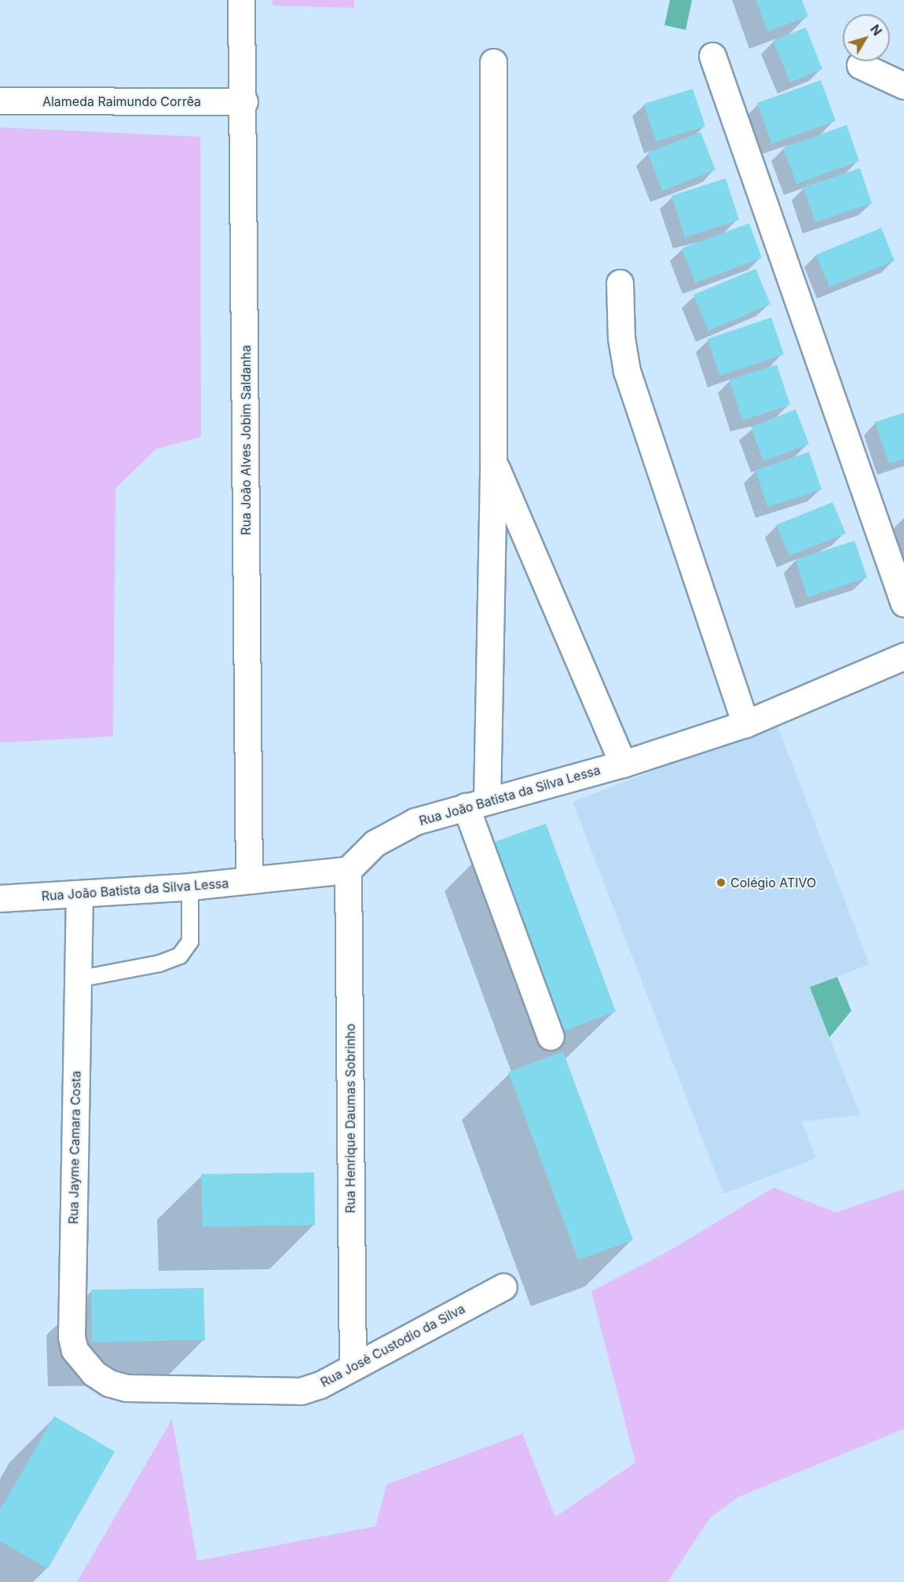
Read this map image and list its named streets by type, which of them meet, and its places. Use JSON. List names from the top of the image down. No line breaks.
{"streets":{"street":["Alameda Raimundo Corrêa","Rua João Alves Jobim Saldanha","Rua João Batista da Silva Lessa","Rua Henrique Daumas Sobrinho","Rua Jayme Camara Costa","Rua José Custodio da Silva"]},"crossings":[["Alameda Raimundo Corrêa","Rua João Alves Jobim Saldanha"],["Rua João Alves Jobim Saldanha","Rua João Batista da Silva Lessa"],["Rua João Batista da Silva Lessa","Rua Henrique Daumas Sobrinho"],["Rua João Batista da Silva Lessa","Rua Jayme Camara Costa"],["Rua Henrique Daumas Sobrinho","Rua José Custodio da Silva"],["Rua Jayme Camara Costa","Rua José Custodio da Silva"]],"places":["Colégio ATIVO"],"north":"top right"}
